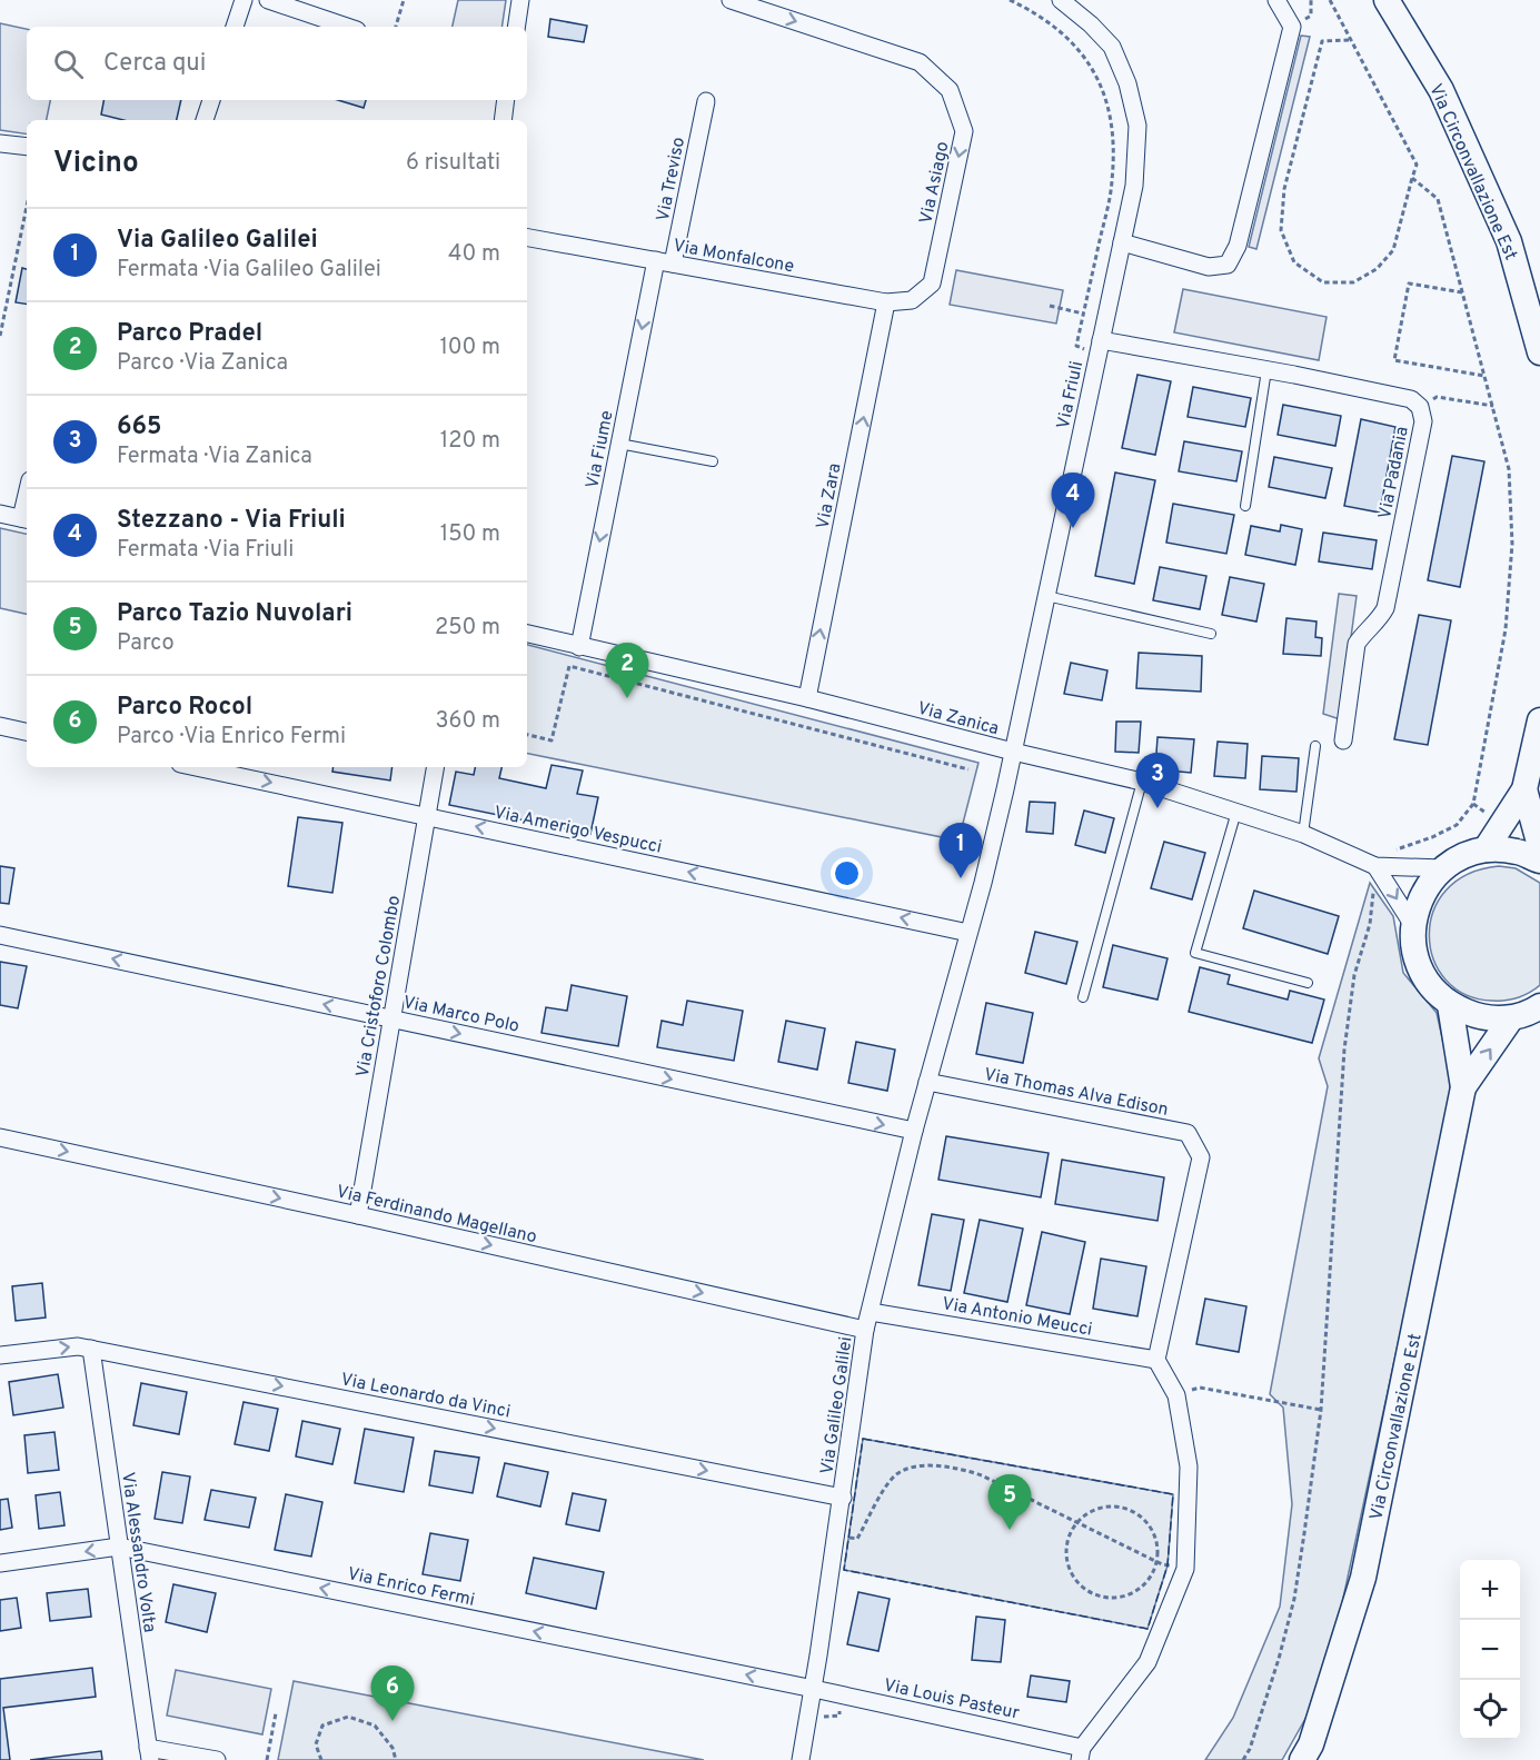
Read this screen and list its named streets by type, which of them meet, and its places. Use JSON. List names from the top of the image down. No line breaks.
{"streets":{"main road":["Via Circonvallazione Est"],"street":["Via Treviso","Via Asiago","Via Monfalcone","Via Friuli","Via Fiume","Via Padania","Via Zara","Via Zanica","Via Amerigo Vespucci","Via Cristoforo Colombo","Via Marco Polo","Via Thomas Alva Edison","Via Ferdinando Magellano","Via Antonio Meucci","Via Leonardo da Vinci","Via Galileo Galilei","Via Alessandro Volta","Via Enrico Fermi","Via Louis Pasteur"]},"crossings":[["Via Treviso","Via Monfalcone"],["Via Treviso","Via Fiume"],["Via Asiago","Via Monfalcone"],["Via Monfalcone","Via Fiume"],["Via Monfalcone","Via Zara"],["Via Friuli","Via Padania"],["Via Friuli","Via Zanica"],["Via Friuli","Via Galileo Galilei"],["Via Fiume","Via Zanica"],["Via Zara","Via Zanica"],["Via Zanica","Via Galileo Galilei"],["Via Amerigo Vespucci","Via Cristoforo Colombo"],["Via Amerigo Vespucci","Via Galileo Galilei"],["Via Cristoforo Colombo","Via Marco Polo"],["Via Cristoforo Colombo","Via Ferdinando Magellano"],["Via Marco Polo","Via Galileo Galilei"],["Via Thomas Alva Edison","Via Antonio Meucci"],["Via Thomas Alva Edison","Via Galileo Galilei"],["Via Ferdinando Magellano","Via Galileo Galilei"],["Via Antonio Meucci","Via Galileo Galilei"],["Via Leonardo da Vinci","Via Galileo Galilei"],["Via Leonardo da Vinci","Via Alessandro Volta"],["Via Galileo Galilei","Via Enrico Fermi"],["Via Galileo Galilei","Via Louis Pasteur"],["Via Alessandro Volta","Via Enrico Fermi"],["Via Enrico Fermi","Via Louis Pasteur"]],"one_way":["Via Fiume","Via Zara","Via Ferdinando Magellano","Via Leonardo da Vinci","Via Enrico Fermi"],"page":{"search":"Cerca qui","heading":["Vicino","6 risultati"],"list":[{"mark":"1","name":"Via Galileo Galilei","note":"Fermata · Via Galileo Galilei","value":"40 m"},{"mark":"2","name":"Parco Pradel","note":"Parco · Via Zanica","value":"100 m"},{"mark":"3","name":"665","note":"Fermata · Via Zanica","value":"120 m"},{"mark":"4","name":"Stezzano - Via Friuli","note":"Fermata · Via Friuli","value":"150 m"},{"mark":"5","name":"Parco Tazio Nuvolari","note":"Parco","value":"250 m"},{"mark":"6","name":"Parco Rocol","note":"Parco · Via Enrico Fermi","value":"360 m"}],"pins":["4","2","3","1","5","6"],"map_buttons":["+","−"]}}
